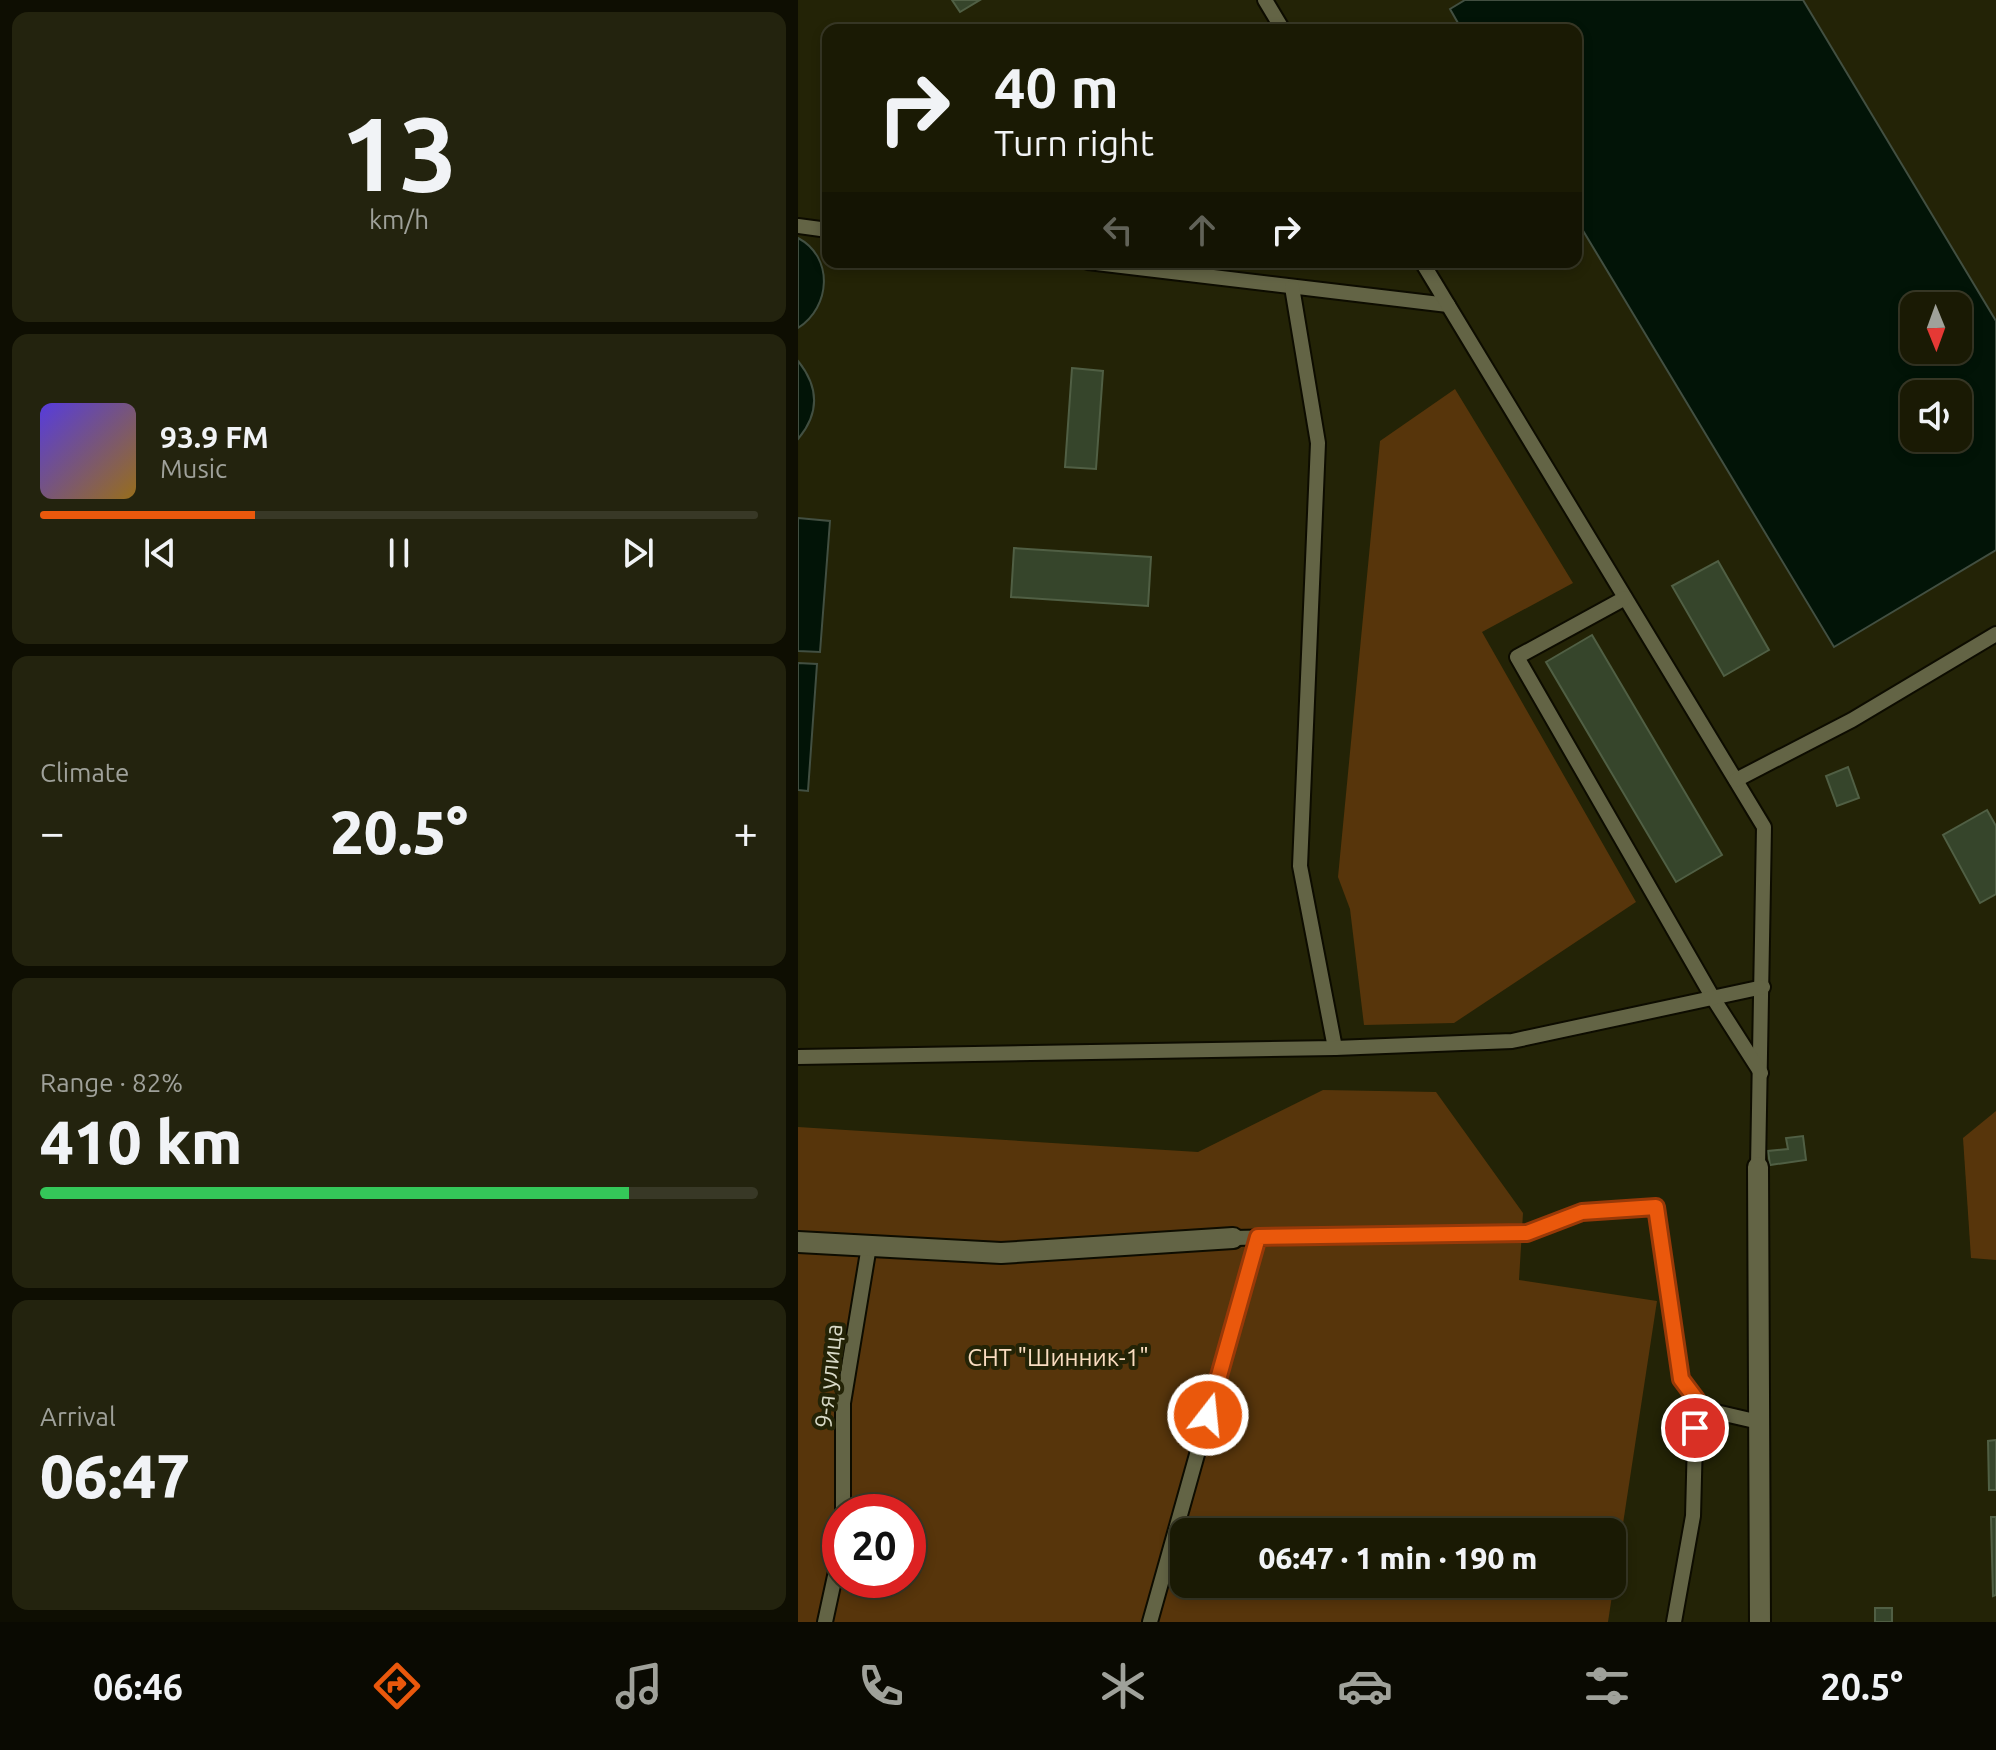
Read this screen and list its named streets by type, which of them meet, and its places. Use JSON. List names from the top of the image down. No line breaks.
{"streets":{"lane":["9-я улица"]},"parks":["СНТ \"Шинник-1\""],"north":"bottom","page":{"tile":[["13","km/h"],"Climate",["Range · 82%","410 km"],["Arrival","06:47"]],"turn":["40 m","Turn right"],"song":["93.9 FM","Music"],"heat":["−","20.5°","+"],"limit":"20","trip":"06:47 · 1 min · 190 m","tabs":["06:46","20.5°"]}}
